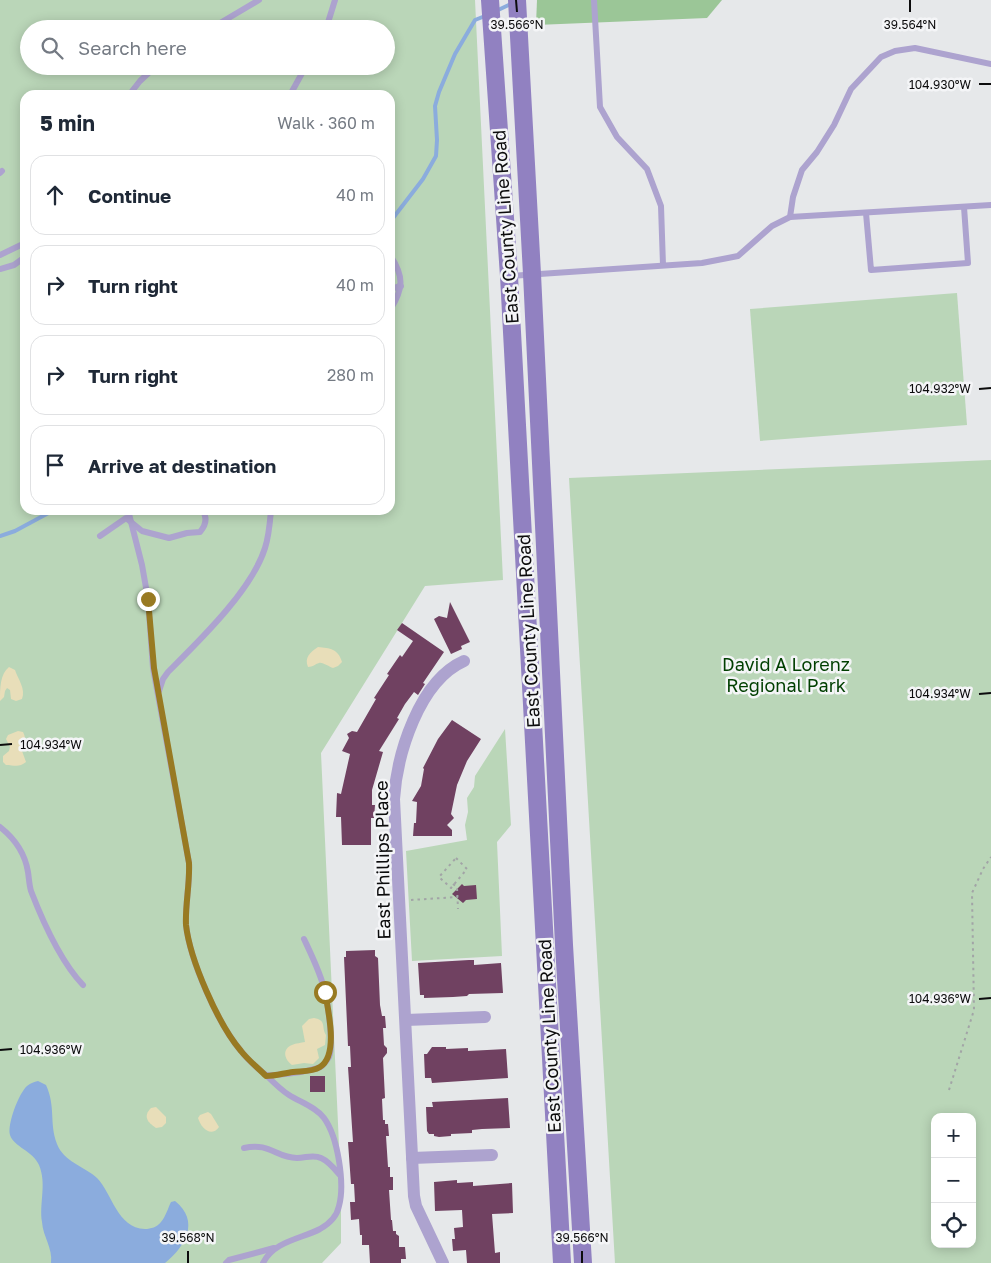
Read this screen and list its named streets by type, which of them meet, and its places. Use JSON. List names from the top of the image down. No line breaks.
{"streets":{"main road":["East County Line Road"],"street":["East Phillips Place"]},"parks":["David A Lorenz Regional Park"],"page":{"search":"Search here","heading":["5 min","Walk · 360 m"],"list":[["Continue","40 m"],["Turn right","40 m"],["Turn right","280 m"],"Arrive at destination"],"map_buttons":["+","−"]},"coordinates":["39.566°N","39.564°N","104.930°W","104.932°W","104.934°W","104.936°W","39.568°N"]}
